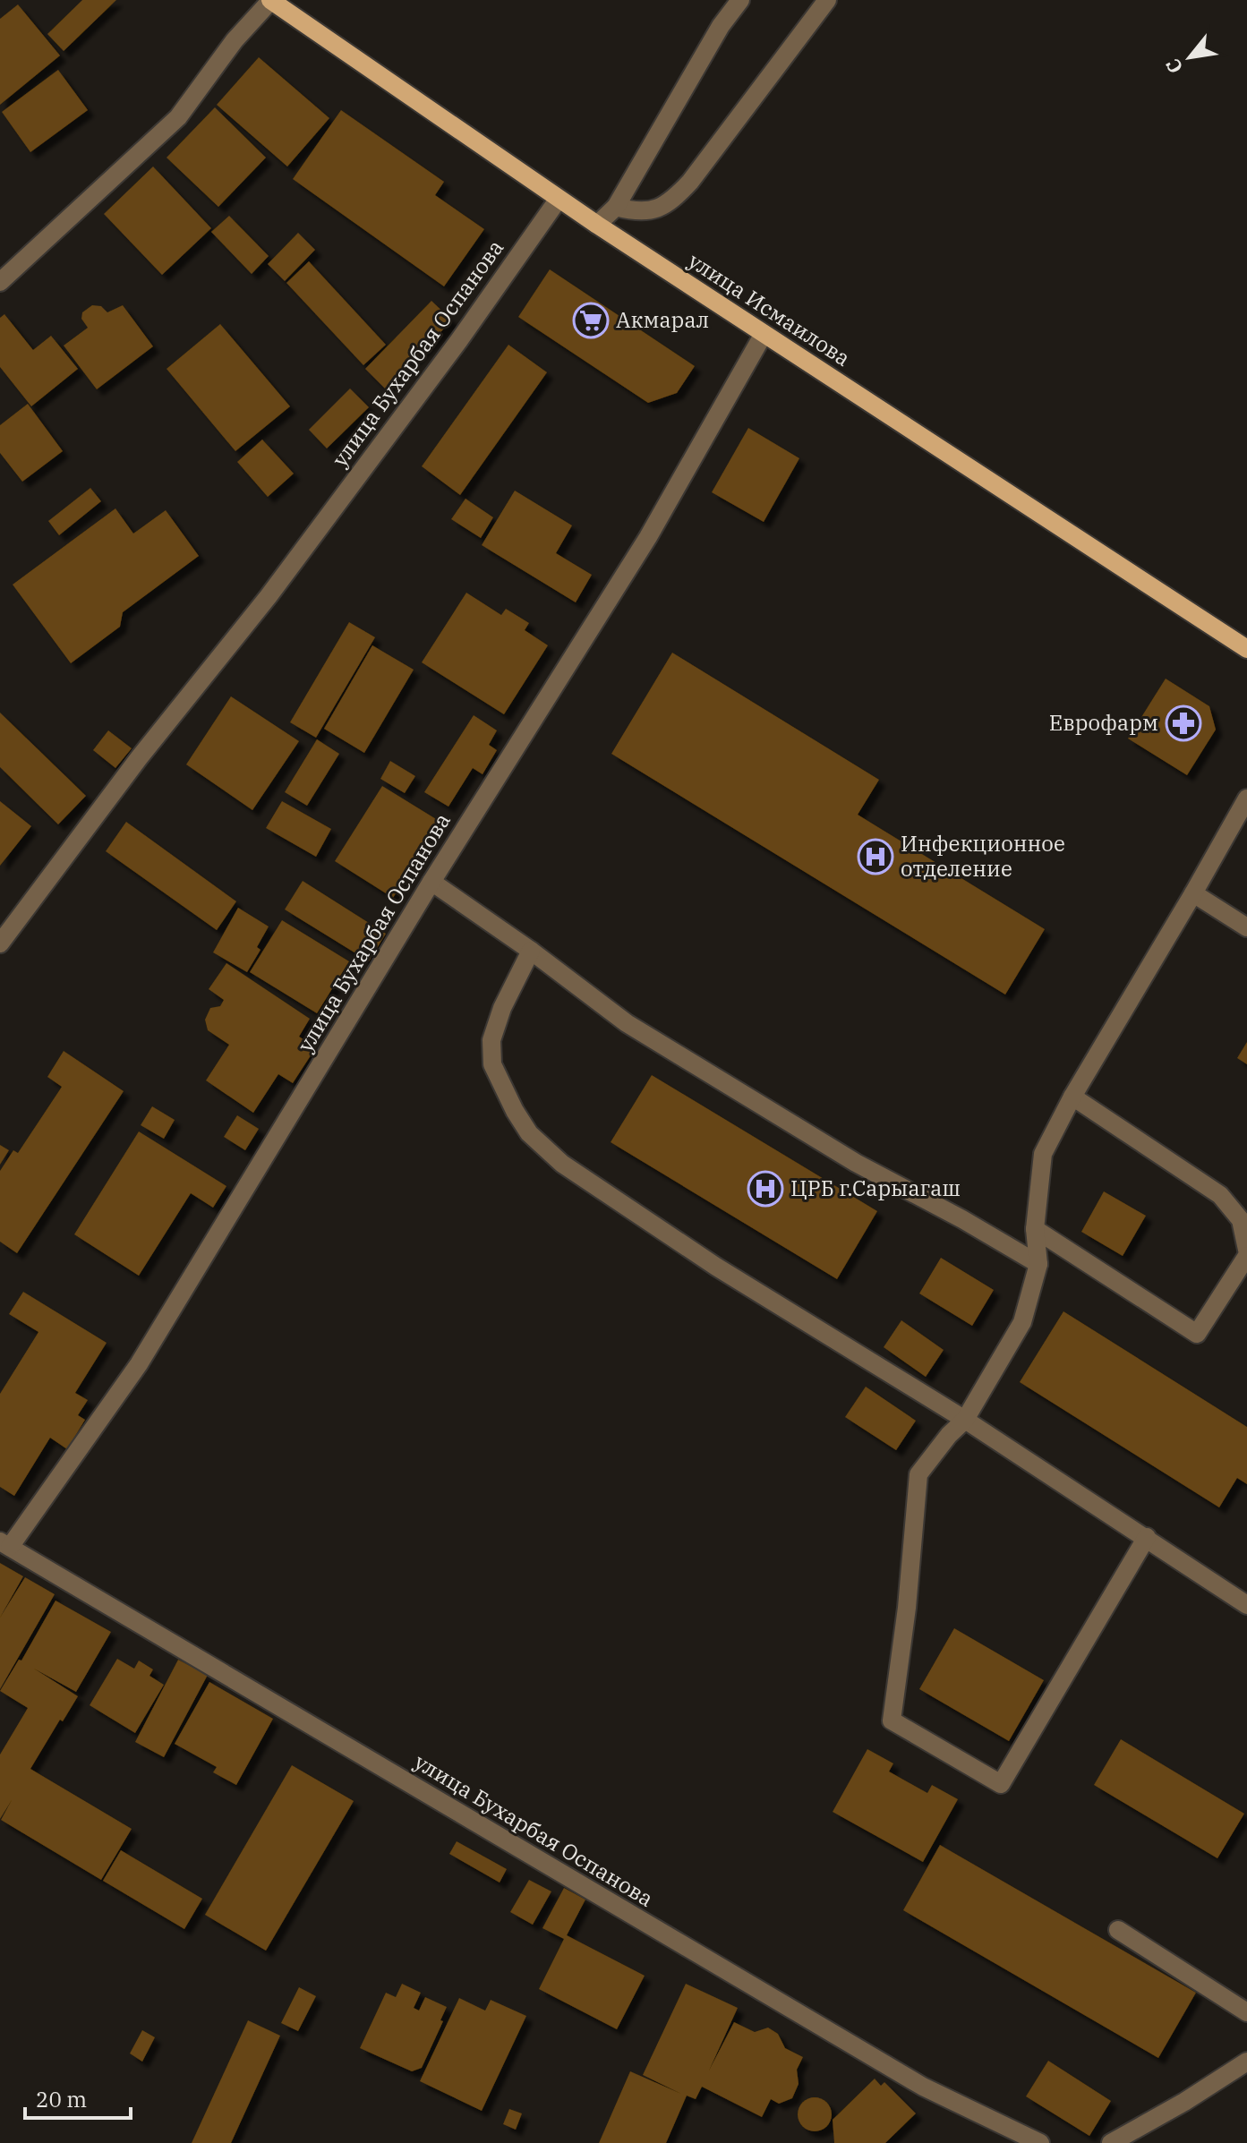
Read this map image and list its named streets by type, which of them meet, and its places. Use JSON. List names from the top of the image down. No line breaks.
{"streets":{"main road":["улица Исмаилова"],"street":["улица Бухарбая Оспанова"]},"crossings":[["улица Исмаилова","улица Бухарбая Оспанова"]],"places":{"supermarket":["Акмарал"],"pharmacy":["Еврофарм"],"hospital":["Инфекционное отделение","ЦРБ г.Сарыагаш"]},"scale_bar":"20 m","north":"bottom left"}
